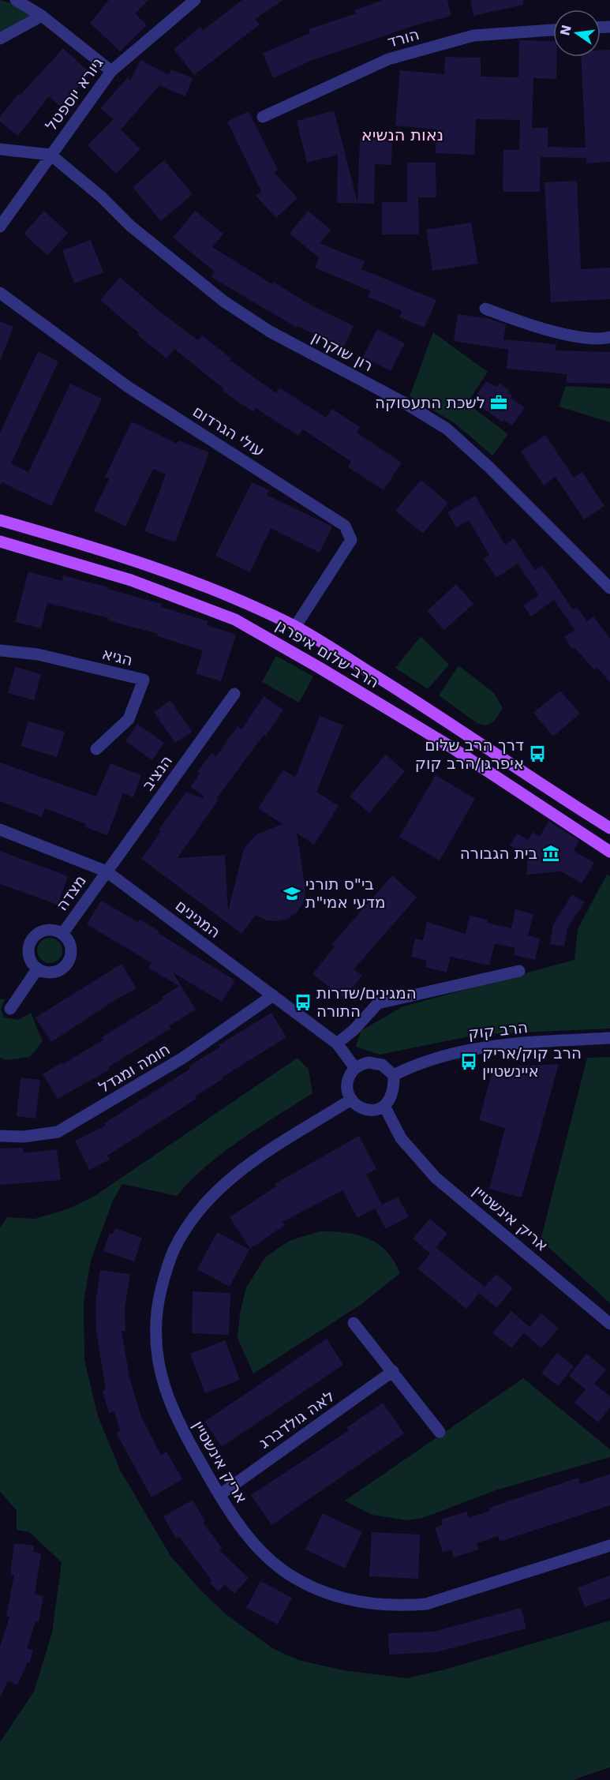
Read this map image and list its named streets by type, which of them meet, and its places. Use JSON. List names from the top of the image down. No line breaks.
{"streets":{"main road":["הרב שלום איפרגן"],"street":["הורד","גיורא יוספטל","רון שוקרון","עולי הגרדום","הגיא","הנציב","מצדה","המגינים","הרב קוק","חומה ומגדל","אריק אינשטיין","לאה גולדברג"]},"crossings":[["גיורא יוספטל","רון שוקרון"],["עולי הגרדום","הרב שלום איפרגן"],["הנציב","מצדה"],["הנציב","המגינים"],["מצדה","המגינים"],["המגינים","הרב קוק"],["המגינים","חומה ומגדל"],["המגינים","אריק אינשטיין"],["הרב קוק","אריק אינשטיין"],["אריק אינשטיין","לאה גולדברג"]],"districts":["נאות הנשיא"],"places":{"office":["לשכת התעסוקה"],"bus stop":["דרך הרב שלום איפרגן/הרב קוק","המגינים/שדרות התורה","הרב קוק/אריק איינשטיין"],"museum":["בית הגבורה"],"school or university":["בי\"ס תורני מדעי אמי\"ת"]},"north":"left"}
